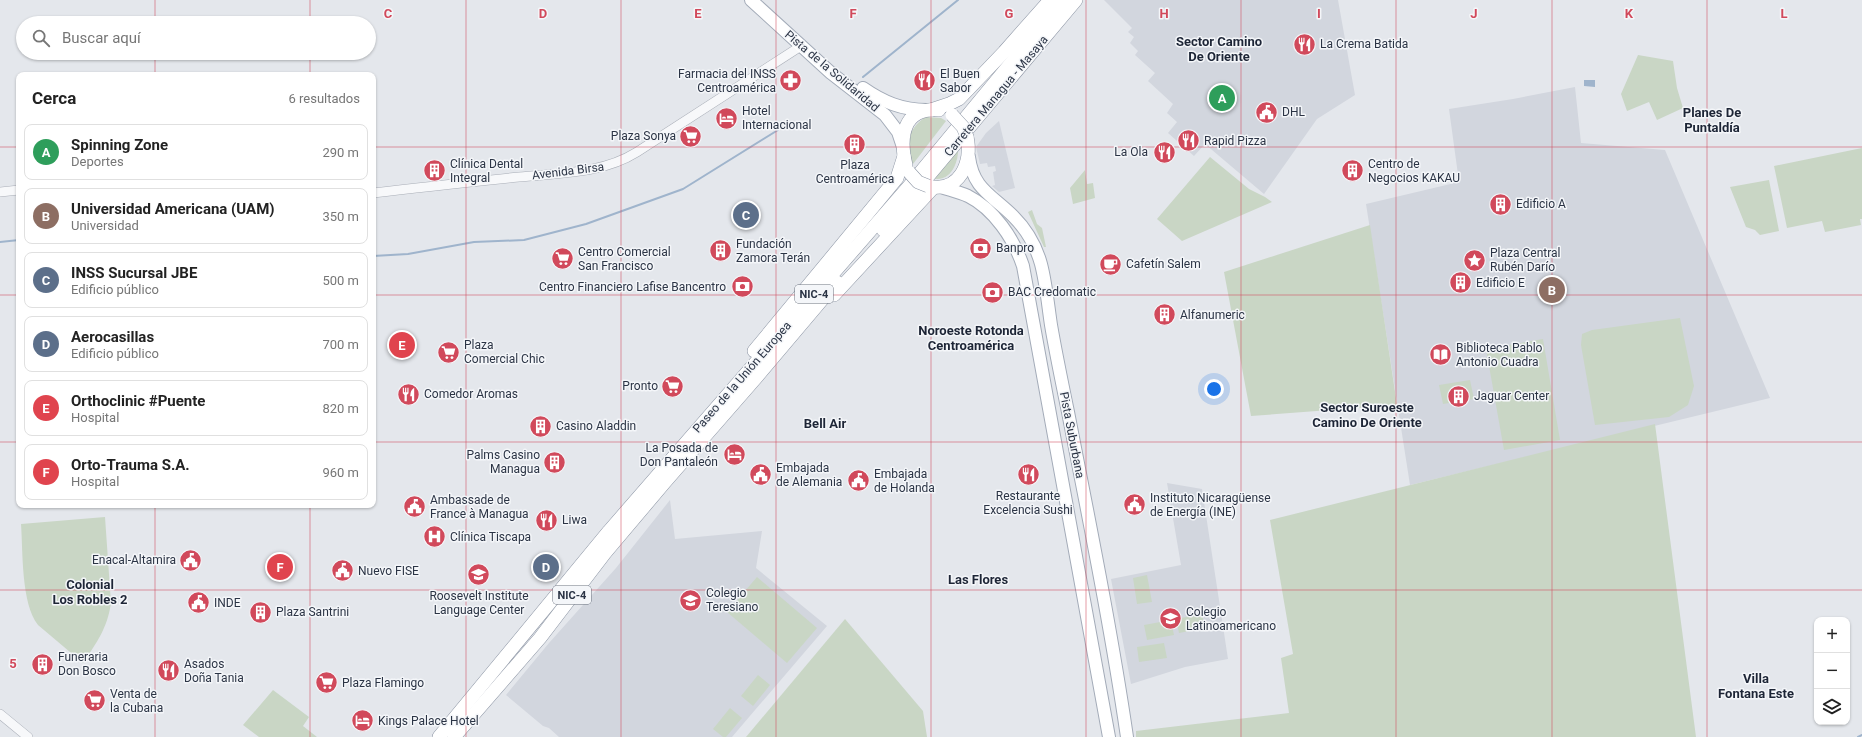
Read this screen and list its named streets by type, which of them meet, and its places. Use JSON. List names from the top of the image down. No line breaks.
{"streets":{"highway":["Carretera Managua - Masaya","NIC-4","Paseo de la Unión Europea"],"main road":["Pista de la Solidaridad","Pista Suburbana"],"street":["Avenida Birsa"]},"crossings":[["Pista de la Solidaridad","Carretera Managua - Masaya"],["Pista de la Solidaridad","Avenida Birsa"],["Pista de la Solidaridad","Paseo de la Unión Europea"],["Pista de la Solidaridad","Pista Suburbana"],["Carretera Managua - Masaya","Paseo de la Unión Europea"],["Carretera Managua - Masaya","Pista Suburbana"],["Paseo de la Unión Europea","Pista Suburbana"]],"districts":["Sector Camino De Oriente","Planes De Puntaldía","Noroeste Rotonda Centroamérica","Sector Suroeste Camino De Oriente","Bell Air","Las Flores","Colonial Los Robles 2","Villa Fontana Este"],"places":{"restaurant":["La Crema Batida","El Buen Sabor","Rapid Pizza","La Ola","Comedor Aromas","Restaurante Excelencia Sushi","Liwa","Asados Doña Tania"],"pharmacy":["Farmacia del INSS Centroamérica"],"public building":["DHL","Embajada de Alemania","Embajada de Holanda","Instituto Nicaragüense de Energía (INE)","Ambassade de France à Managua","Enacal-Altamira","Nuevo FISE","INDE"],"hotel":["Hotel Internacional","La Posada de Don Pantaleón","Kings Palace Hotel"],"supermarket":["Plaza Sonya","Centro Comercial San Francisco","Plaza Comercial Chic","Pronto","Plaza Flamingo","Venta de la Cubana"],"building":["Plaza Centroamérica","Clínica Dental Integral","Centro de Negocios KAKAU","Edificio A","Fundación Zamora Terán","Edificio E","Alfanumeric","Jaguar Center","Casino Aladdin","Palms Casino Managua","Plaza Santrini","Funeraria Don Bosco"],"bank":["Banpro","Centro Financiero Lafise Bancentro","BAC Credomatic"],"place":["Plaza Central Rubén Darío"],"cafe":["Cafetín Salem"],"library":["Biblioteca Pablo Antonio Cuadra"],"hospital":["Clínica Tiscapa"],"school or university":["Roosevelt Institute Language Center","Colegio Teresiano","Colegio Latinoamericano"]},"page":{"search":"Buscar aquí","heading":["Cerca","6 resultados"],"pins":["A","C","B","E","D","F"],"list":[{"mark":"A","name":"Spinning Zone","note":"Deportes","value":"290 m"},{"mark":"B","name":"Universidad Americana (UAM)","note":"Universidad","value":"350 m"},{"mark":"C","name":"INSS Sucursal JBE","note":"Edificio público","value":"500 m"},{"mark":"D","name":"Aerocasillas","note":"Edificio público","value":"700 m"},{"mark":"E","name":"Orthoclinic #Puente","note":"Hospital","value":"820 m"},{"mark":"F","name":"Orto-Trauma S.A.","note":"Hospital","value":"960 m"}],"map_buttons":["+","−"]},"grid":{"columns":["C","D","E","F","G","H","I","J","K","L"],"rows":["5"]}}
